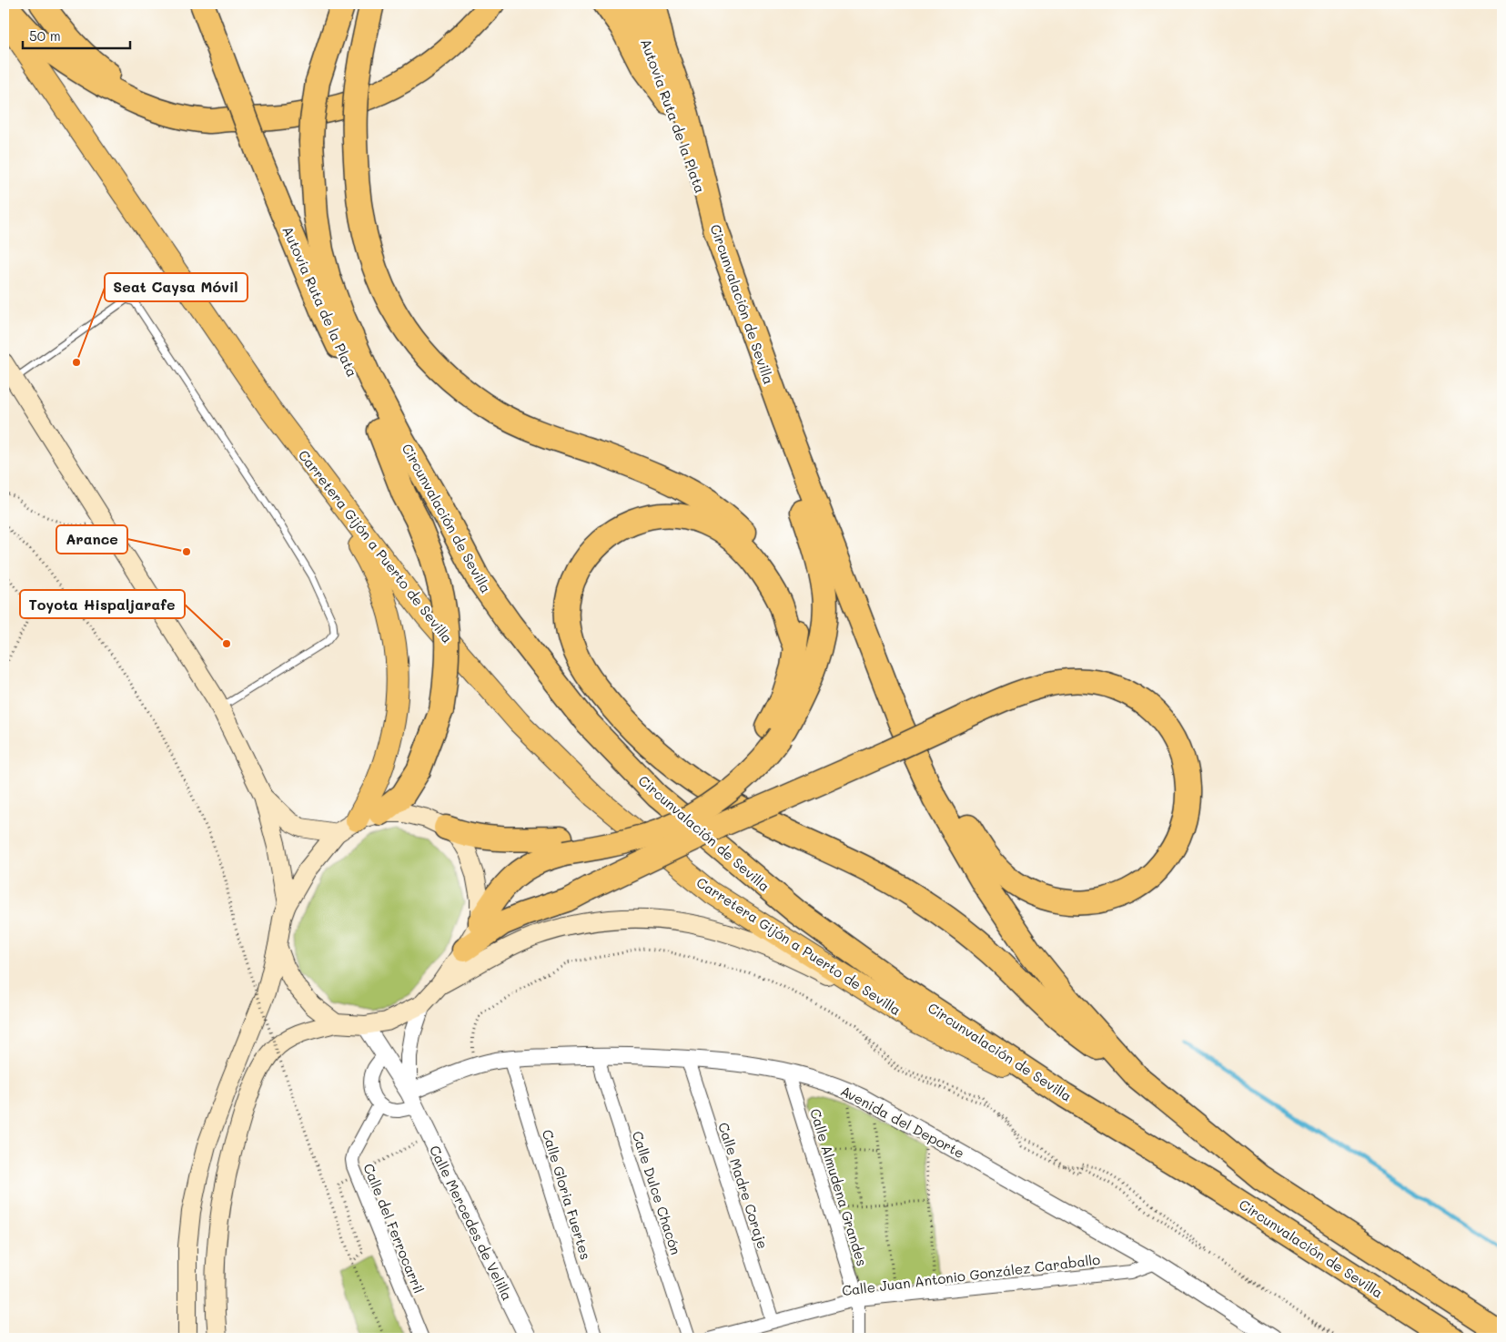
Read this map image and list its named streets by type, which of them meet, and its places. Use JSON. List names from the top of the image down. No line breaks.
{"streets":{"highway":["Autovía Ruta de la Plata","Circunvalación de Sevilla","Carretera Gijón a Puerto de Sevilla"],"street":["Avenida del Deporte","Calle Madre Coraje","Calle Almudena Grandes","Calle Dulce Chacón","Calle Gloria Fuertes","Calle Mercedes de Velilla","Calle del Ferrocarril","Calle Juan Antonio González Caraballo"]},"crossings":[["Autovía Ruta de la Plata","Circunvalación de Sevilla"],["Circunvalación de Sevilla","Carretera Gijón a Puerto de Sevilla"],["Avenida del Deporte","Calle Madre Coraje"],["Avenida del Deporte","Calle Almudena Grandes"],["Avenida del Deporte","Calle Dulce Chacón"],["Avenida del Deporte","Calle Gloria Fuertes"],["Avenida del Deporte","Calle Mercedes de Velilla"],["Avenida del Deporte","Calle Juan Antonio González Caraballo"],["Calle Madre Coraje","Calle Juan Antonio González Caraballo"],["Calle Almudena Grandes","Calle Juan Antonio González Caraballo"]],"places":["Seat Caysa Móvil","Arance","Toyota Hispaljarafe"],"scale_bar":"50 m"}
